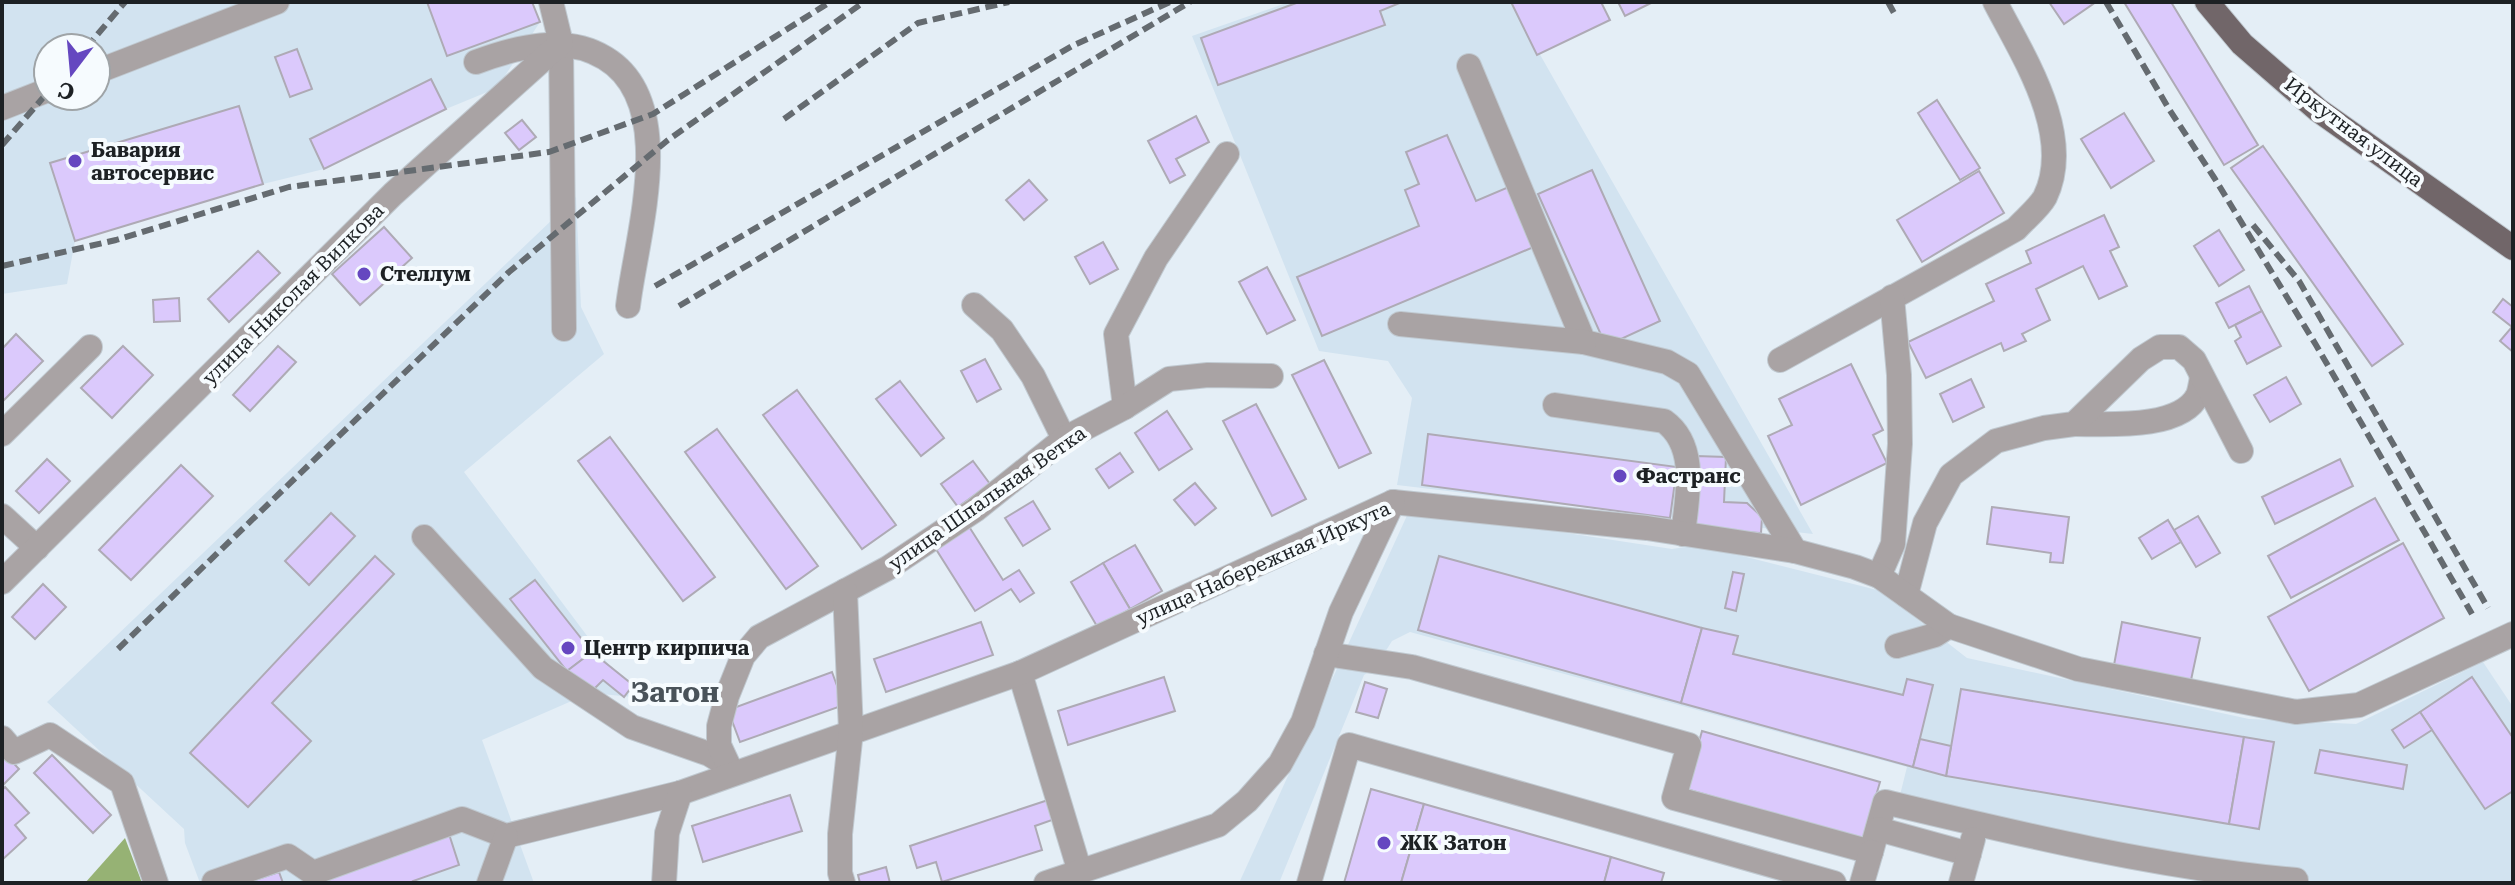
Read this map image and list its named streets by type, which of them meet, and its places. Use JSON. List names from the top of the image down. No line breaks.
{"streets":{"main road":["Иркутная улица"],"street":["улица Николая Вилкова","улица Шпальная Ветка","улица Набережная Иркута"]},"crossings":[["улица Шпальная Ветка","улица Набережная Иркута"]],"districts":["Затон"],"places":["Бавария автосервис","Стеллум","Фастранс","Центр кирпича","ЖК Затон"],"north":"bottom"}
